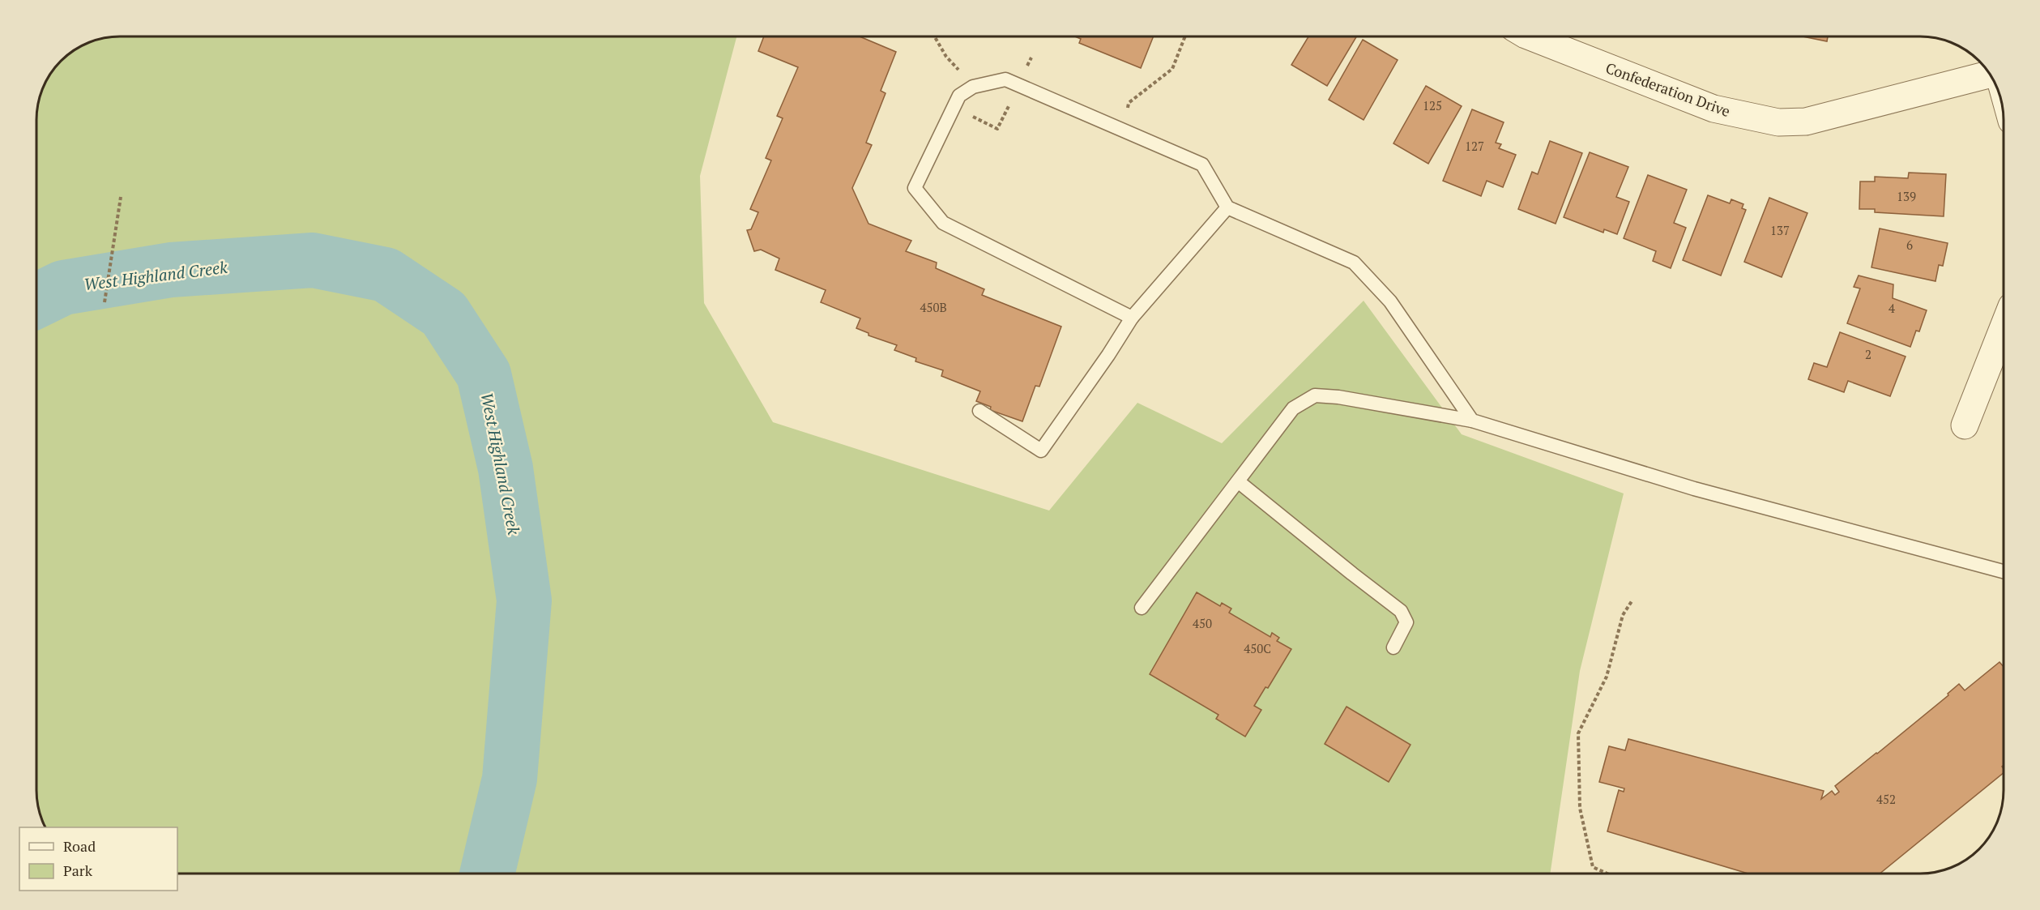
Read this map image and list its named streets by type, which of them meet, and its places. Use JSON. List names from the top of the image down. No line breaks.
{"streets":{"street":["Confederation Drive"]},"water":["West Highland Creek"],"house_numbers":["125","127","139","137","6","450B","4","2","450","450C","452"],"legend":["Road","Park"]}
